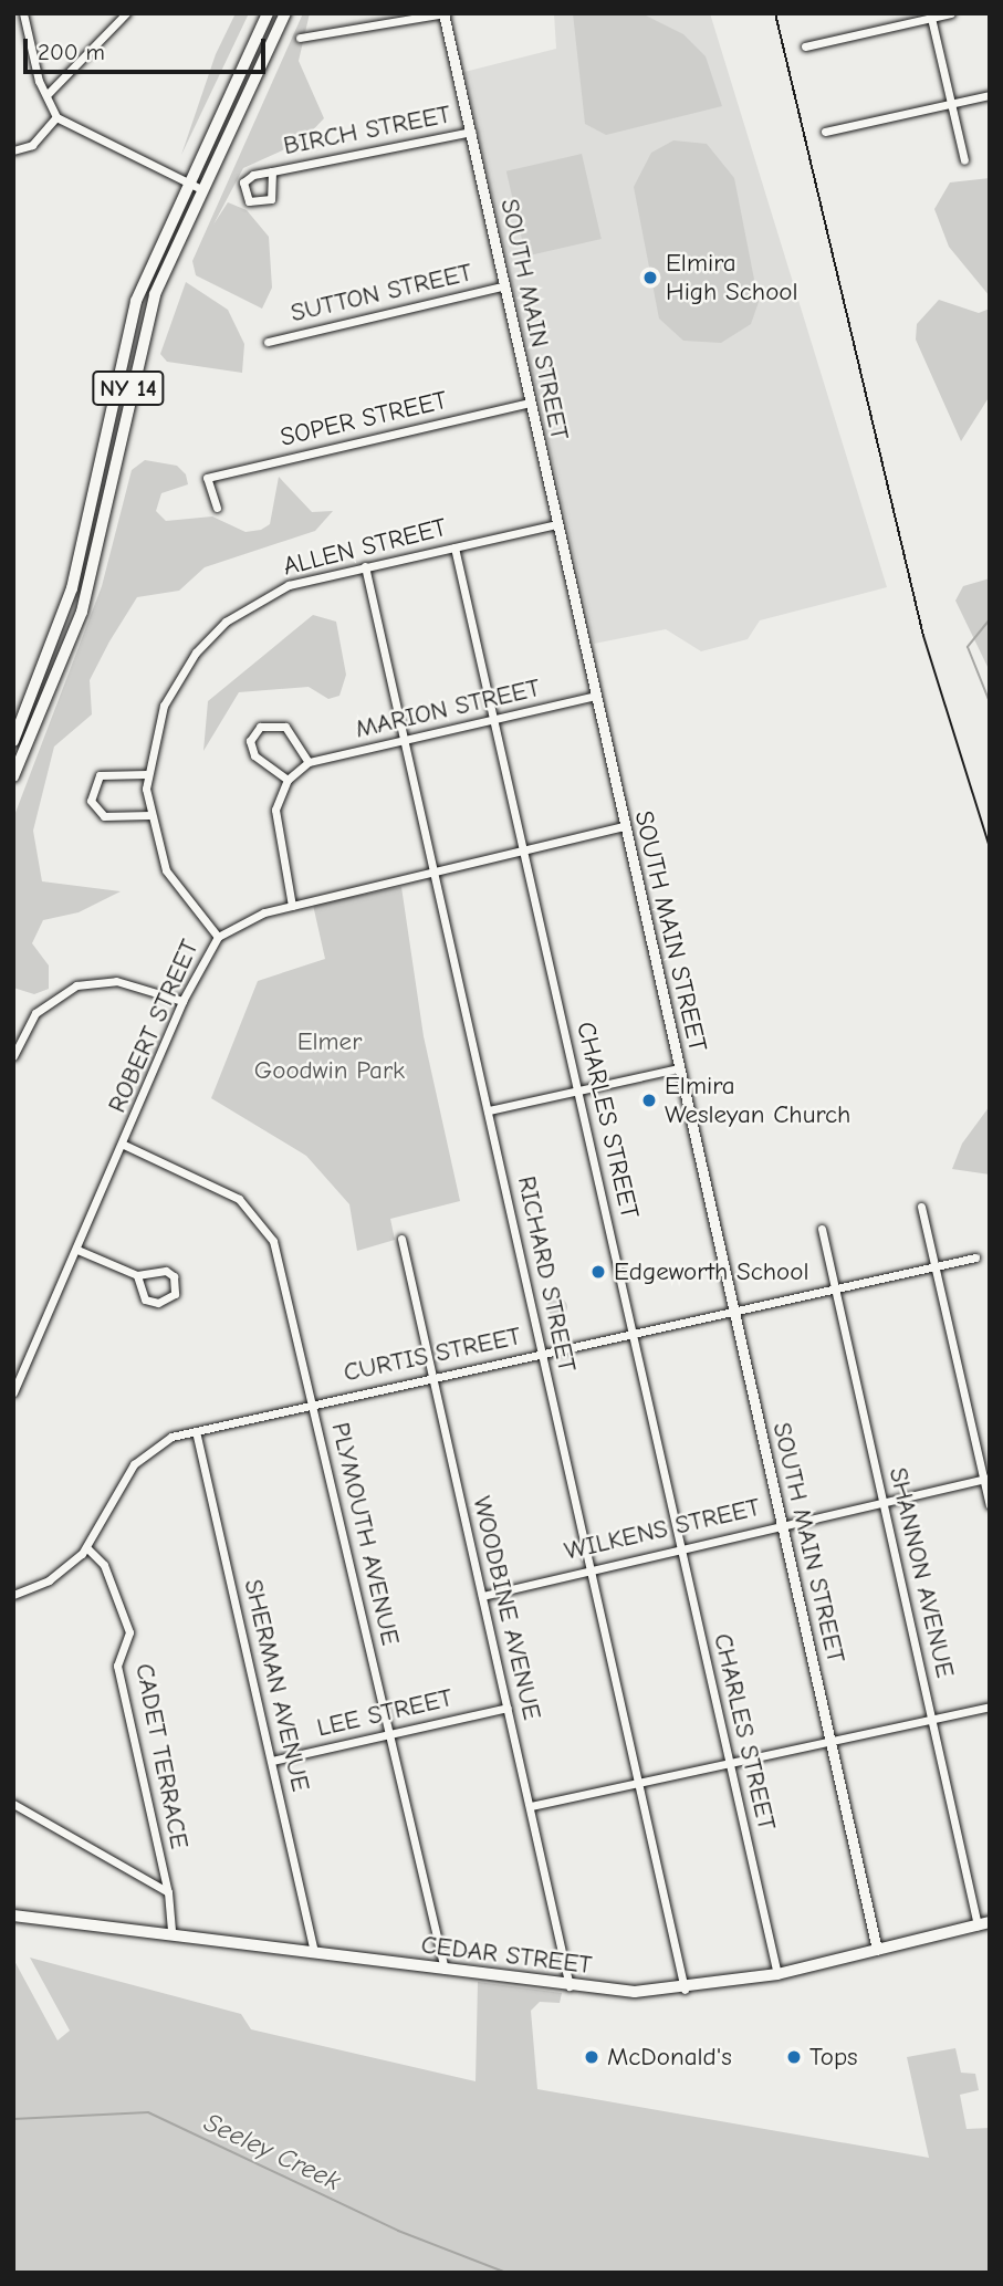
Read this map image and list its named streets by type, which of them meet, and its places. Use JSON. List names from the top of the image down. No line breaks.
{"streets":{"main road":["NY 14","CEDAR STREET"],"street":["BIRCH STREET","SUTTON STREET","SOUTH MAIN STREET","SOPER STREET","ALLEN STREET","MARION STREET","ROBERT STREET","CHARLES STREET","RICHARD STREET","CURTIS STREET","WILKENS STREET","PLYMOUTH AVENUE","SHANNON AVENUE","WOODBINE AVENUE","SHERMAN AVENUE","LEE STREET","CADET TERRACE"]},"crossings":[["BIRCH STREET","SOUTH MAIN STREET"],["SUTTON STREET","SOUTH MAIN STREET"],["SOUTH MAIN STREET","SOPER STREET"],["SOUTH MAIN STREET","ALLEN STREET"],["SOUTH MAIN STREET","MARION STREET"],["SOUTH MAIN STREET","ROBERT STREET"],["SOUTH MAIN STREET","CURTIS STREET"],["SOUTH MAIN STREET","WILKENS STREET"],["SOUTH MAIN STREET","CEDAR STREET"],["ALLEN STREET","ROBERT STREET"],["ALLEN STREET","CHARLES STREET"],["ALLEN STREET","RICHARD STREET"],["MARION STREET","CHARLES STREET"],["MARION STREET","RICHARD STREET"],["ROBERT STREET","CHARLES STREET"],["ROBERT STREET","RICHARD STREET"],["ROBERT STREET","PLYMOUTH AVENUE"],["CHARLES STREET","CURTIS STREET"],["CHARLES STREET","WILKENS STREET"],["CHARLES STREET","CEDAR STREET"],["RICHARD STREET","CURTIS STREET"],["RICHARD STREET","WILKENS STREET"],["RICHARD STREET","CEDAR STREET"],["CURTIS STREET","PLYMOUTH AVENUE"],["CURTIS STREET","SHANNON AVENUE"],["CURTIS STREET","WOODBINE AVENUE"],["CURTIS STREET","SHERMAN AVENUE"],["CURTIS STREET","CADET TERRACE"],["WILKENS STREET","SHANNON AVENUE"],["WILKENS STREET","WOODBINE AVENUE"],["PLYMOUTH AVENUE","LEE STREET"],["PLYMOUTH AVENUE","CEDAR STREET"],["SHANNON AVENUE","CEDAR STREET"],["WOODBINE AVENUE","LEE STREET"],["WOODBINE AVENUE","CEDAR STREET"],["SHERMAN AVENUE","LEE STREET"],["SHERMAN AVENUE","CEDAR STREET"],["CADET TERRACE","CEDAR STREET"]],"water":["Seeley Creek"],"parks":["Elmer Goodwin Park"],"places":["Elmira High School","Elmira Wesleyan Church","Edgeworth School","McDonald's","Tops"],"scale_bar":"200 m"}
